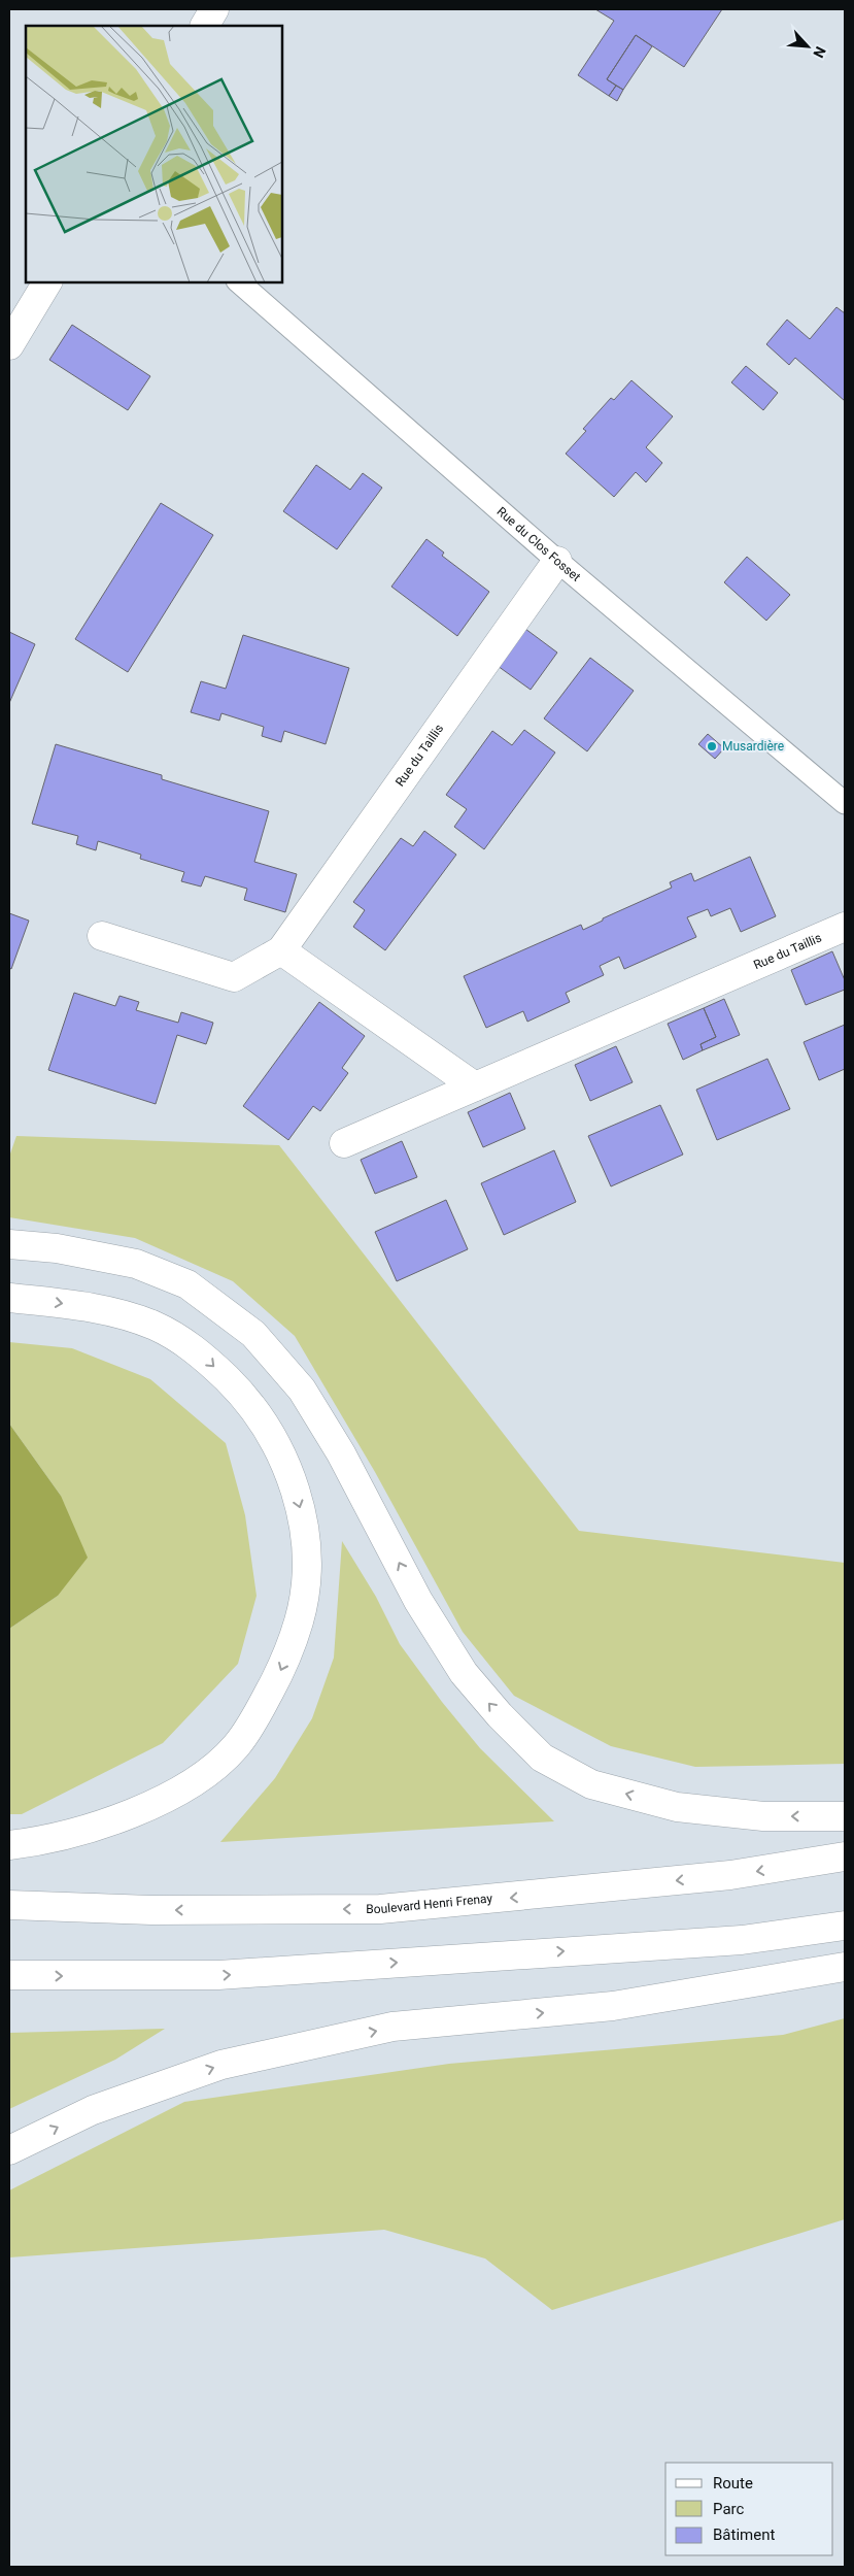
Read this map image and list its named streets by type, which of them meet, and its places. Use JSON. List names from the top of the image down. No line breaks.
{"streets":{"main road":["Rue du Taillis","Boulevard Henri Frenay"],"lane":["Rue du Clos Fosset"]},"crossings":[["Rue du Clos Fosset","Rue du Taillis"]],"places":["Musardière"],"legend":["Route","Parc","Bâtiment"],"north":"bottom right"}
